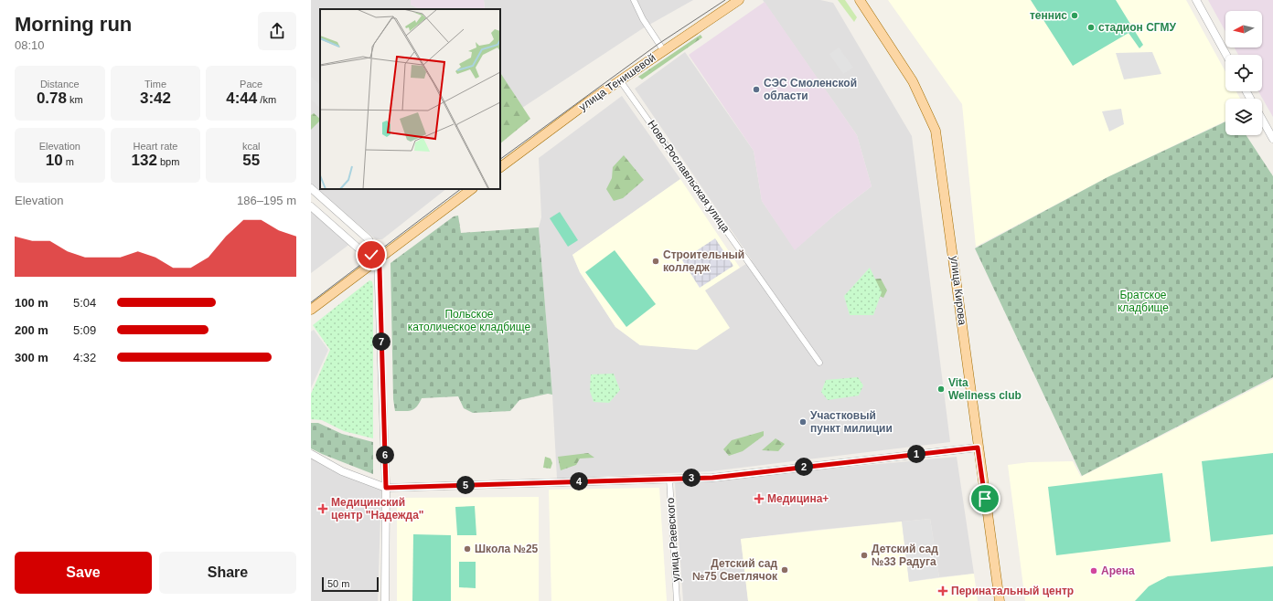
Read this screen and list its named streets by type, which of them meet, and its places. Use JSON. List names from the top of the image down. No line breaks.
{"streets":{"main road":["улица Тенишевой","улица Кирова"],"street":["Ново-Рославльская улица","улица Раевского"]},"crossings":[["улица Тенишевой","Ново-Рославльская улица"]],"parks":["Братское кладбище","Польское католическое кладбище"],"places":{"other":["теннис","стадион СГМУ","СЭС Смоленской области","Строительный колледж","Vita Wellness club","Участковый пункт милиции","Школа №25","Детский сад №33 Радуга","Детский сад №75 Светлячок","Арена"],"health":["Медицина+","Медицинский центр \"Надежда\"","Перинатальный центр"]},"scale_bar":"50 m","north":"left","page":{"heading":["Morning run","08:10"],"stats":[["Distance","0.78 km"],["Time","3:42"],["Pace","4:44 /km"],["Elevation","10 m"],["Heart rate","132 bpm"],["kcal","55"]],"chart":["Elevation","186–195 m"],"list":[{"name":"100 m","note":"5:04"},{"name":"200 m","note":"5:09"},{"name":"300 m","note":"4:32"}],"pins":["7","1","6","2","3","4","5"],"buttons":["Save","Share"],"scale":"50 m"}}
